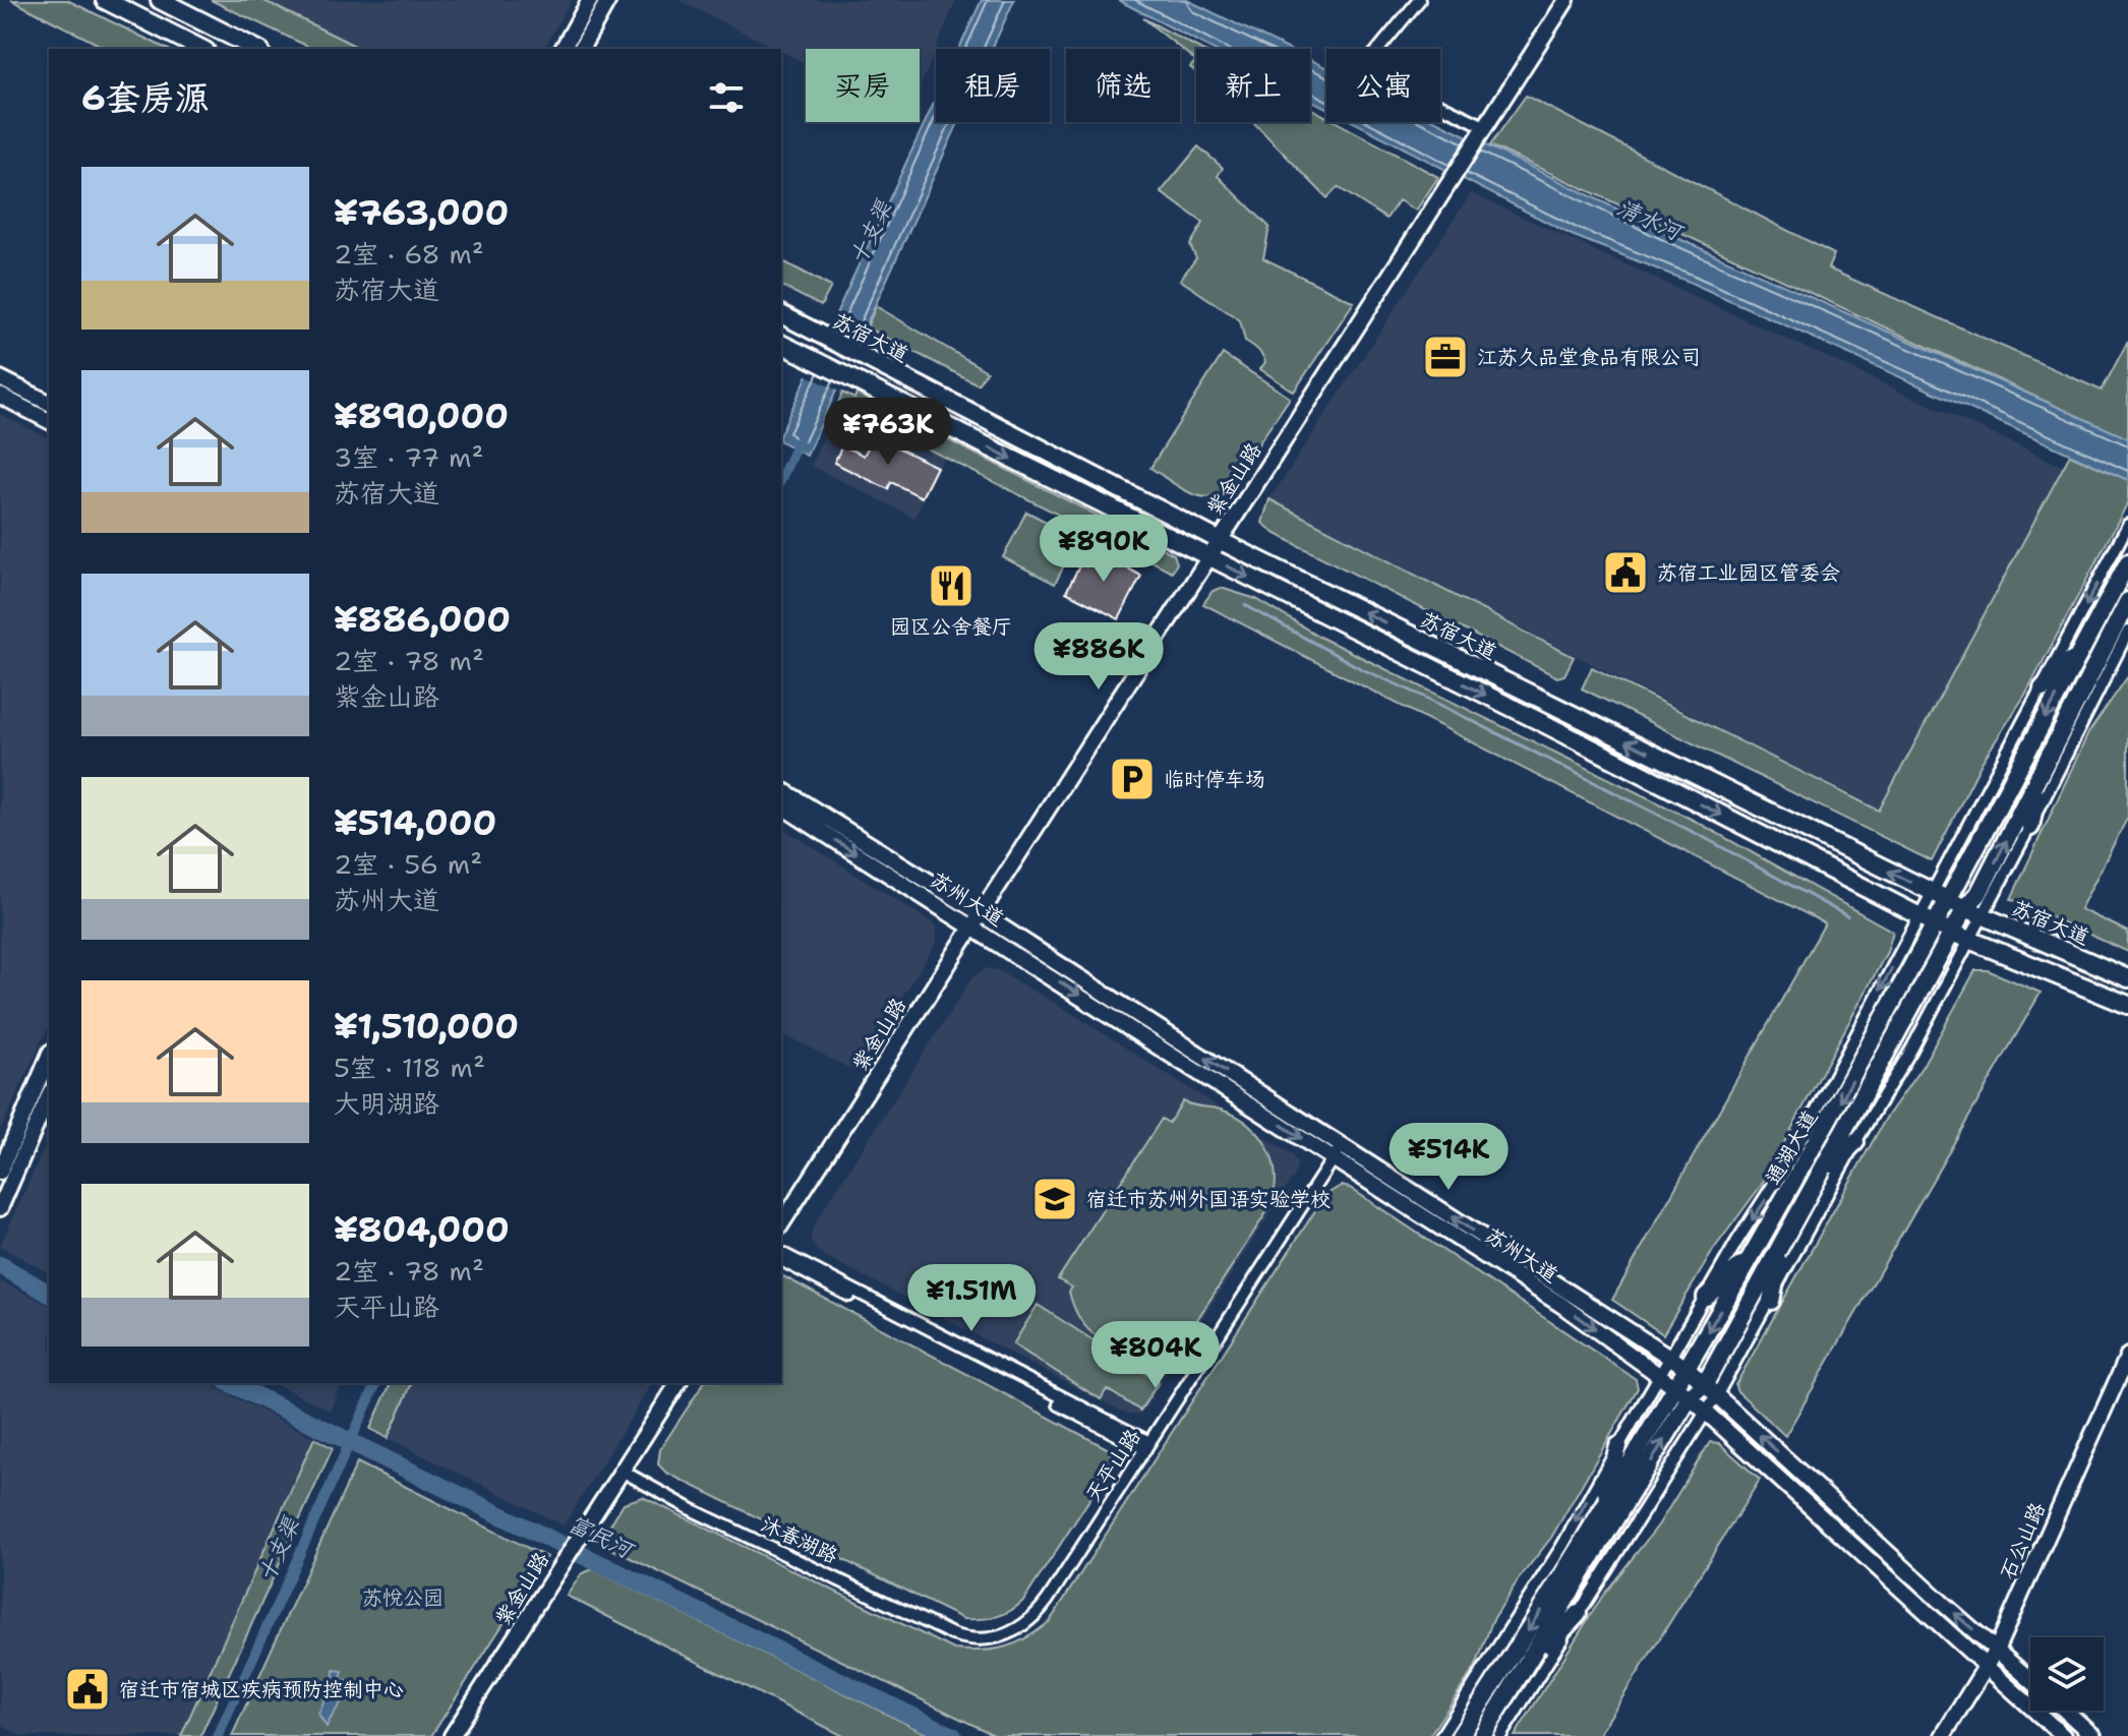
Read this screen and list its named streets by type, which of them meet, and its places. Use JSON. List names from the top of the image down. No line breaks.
{"streets":{"main road":["苏宿大道","通湖大道"],"street":["紫金山路","苏州大道","天平山路","沐春湖路","石公山路"]},"crossings":[["苏宿大道","紫金山路"],["苏宿大道","通湖大道"],["紫金山路","苏州大道"],["紫金山路","沐春湖路"],["苏州大道","通湖大道"],["苏州大道","天平山路"],["苏州大道","石公山路"],["天平山路","沐春湖路"]],"water":["清水河","十支渠","富民河"],"parks":["苏悦公园"],"places":{"office":["江苏久品堂食品有限公司"],"public building":["苏宿工业园区管委会","宿迁市宿城区疾病预防控制中心"],"restaurant":["园区公舍餐厅"],"parking":["临时停车场"],"school or university":["宿迁市苏州外国语实验学校"]},"page":{"chip":["买房","租房","筛选","新上","公寓"],"heading":"6套房源","list":[{"name":"¥763,000","note":"2室 · 68 m² · 苏宿大道"},{"name":"¥890,000","note":"3室 · 77 m² · 苏宿大道"},{"name":"¥886,000","note":"2室 · 78 m² · 紫金山路"},{"name":"¥514,000","note":"2室 · 56 m² · 苏州大道"},{"name":"¥1,510,000","note":"5室 · 118 m² · 大明湖路"},{"name":"¥804,000","note":"2室 · 78 m² · 天平山路"}],"price":["¥763K","¥890K","¥886K","¥514K","¥1.51M","¥804K"]}}
